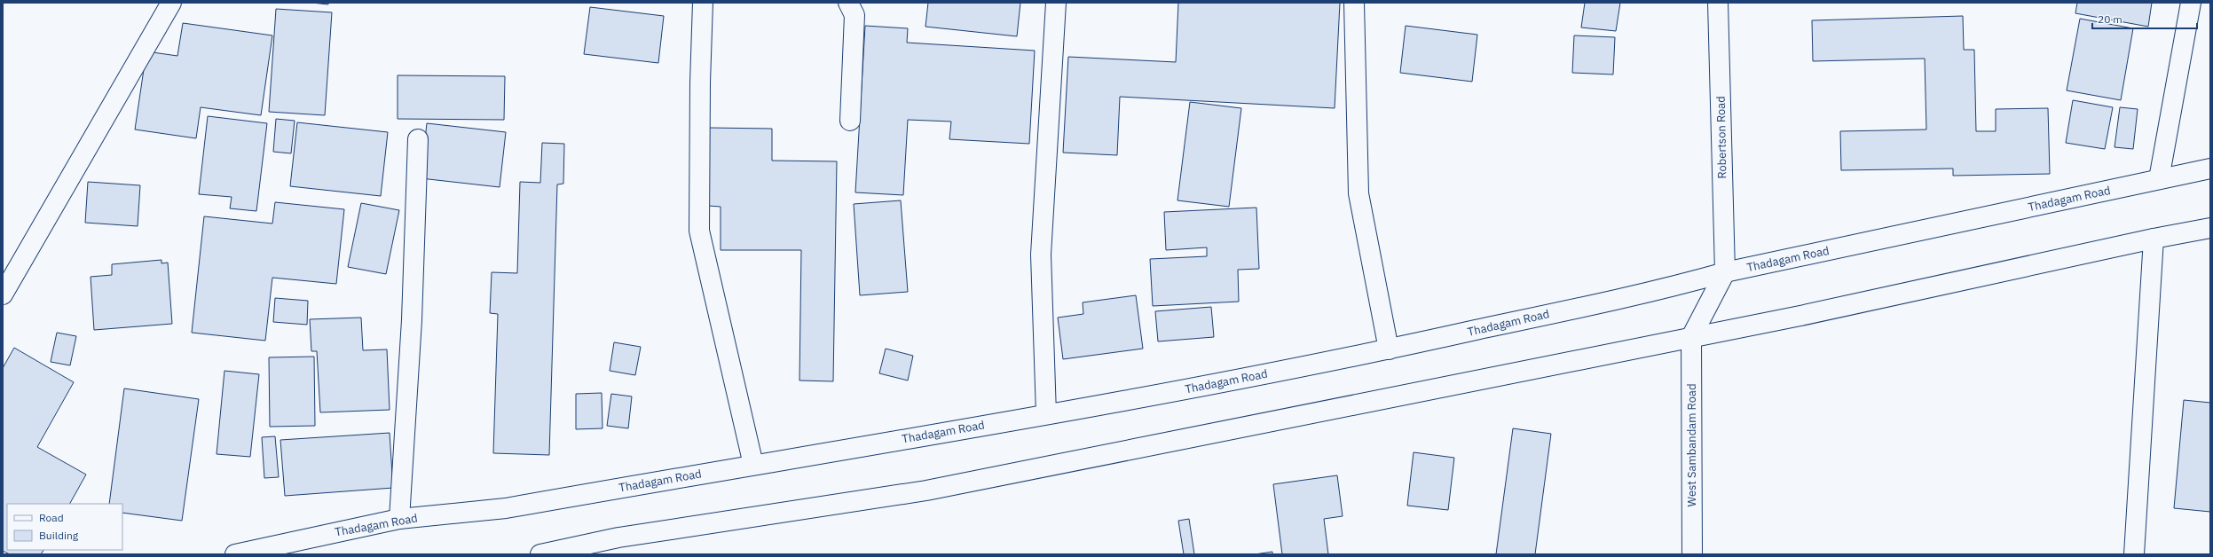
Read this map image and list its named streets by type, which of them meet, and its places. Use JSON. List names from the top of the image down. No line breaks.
{"streets":{"main road":["Robertson Road","Thadagam Road","West Sambandam Road"]},"crossings":[["Robertson Road","Thadagam Road"]],"legend":["Road","Building"],"scale_bar":"20 m"}
